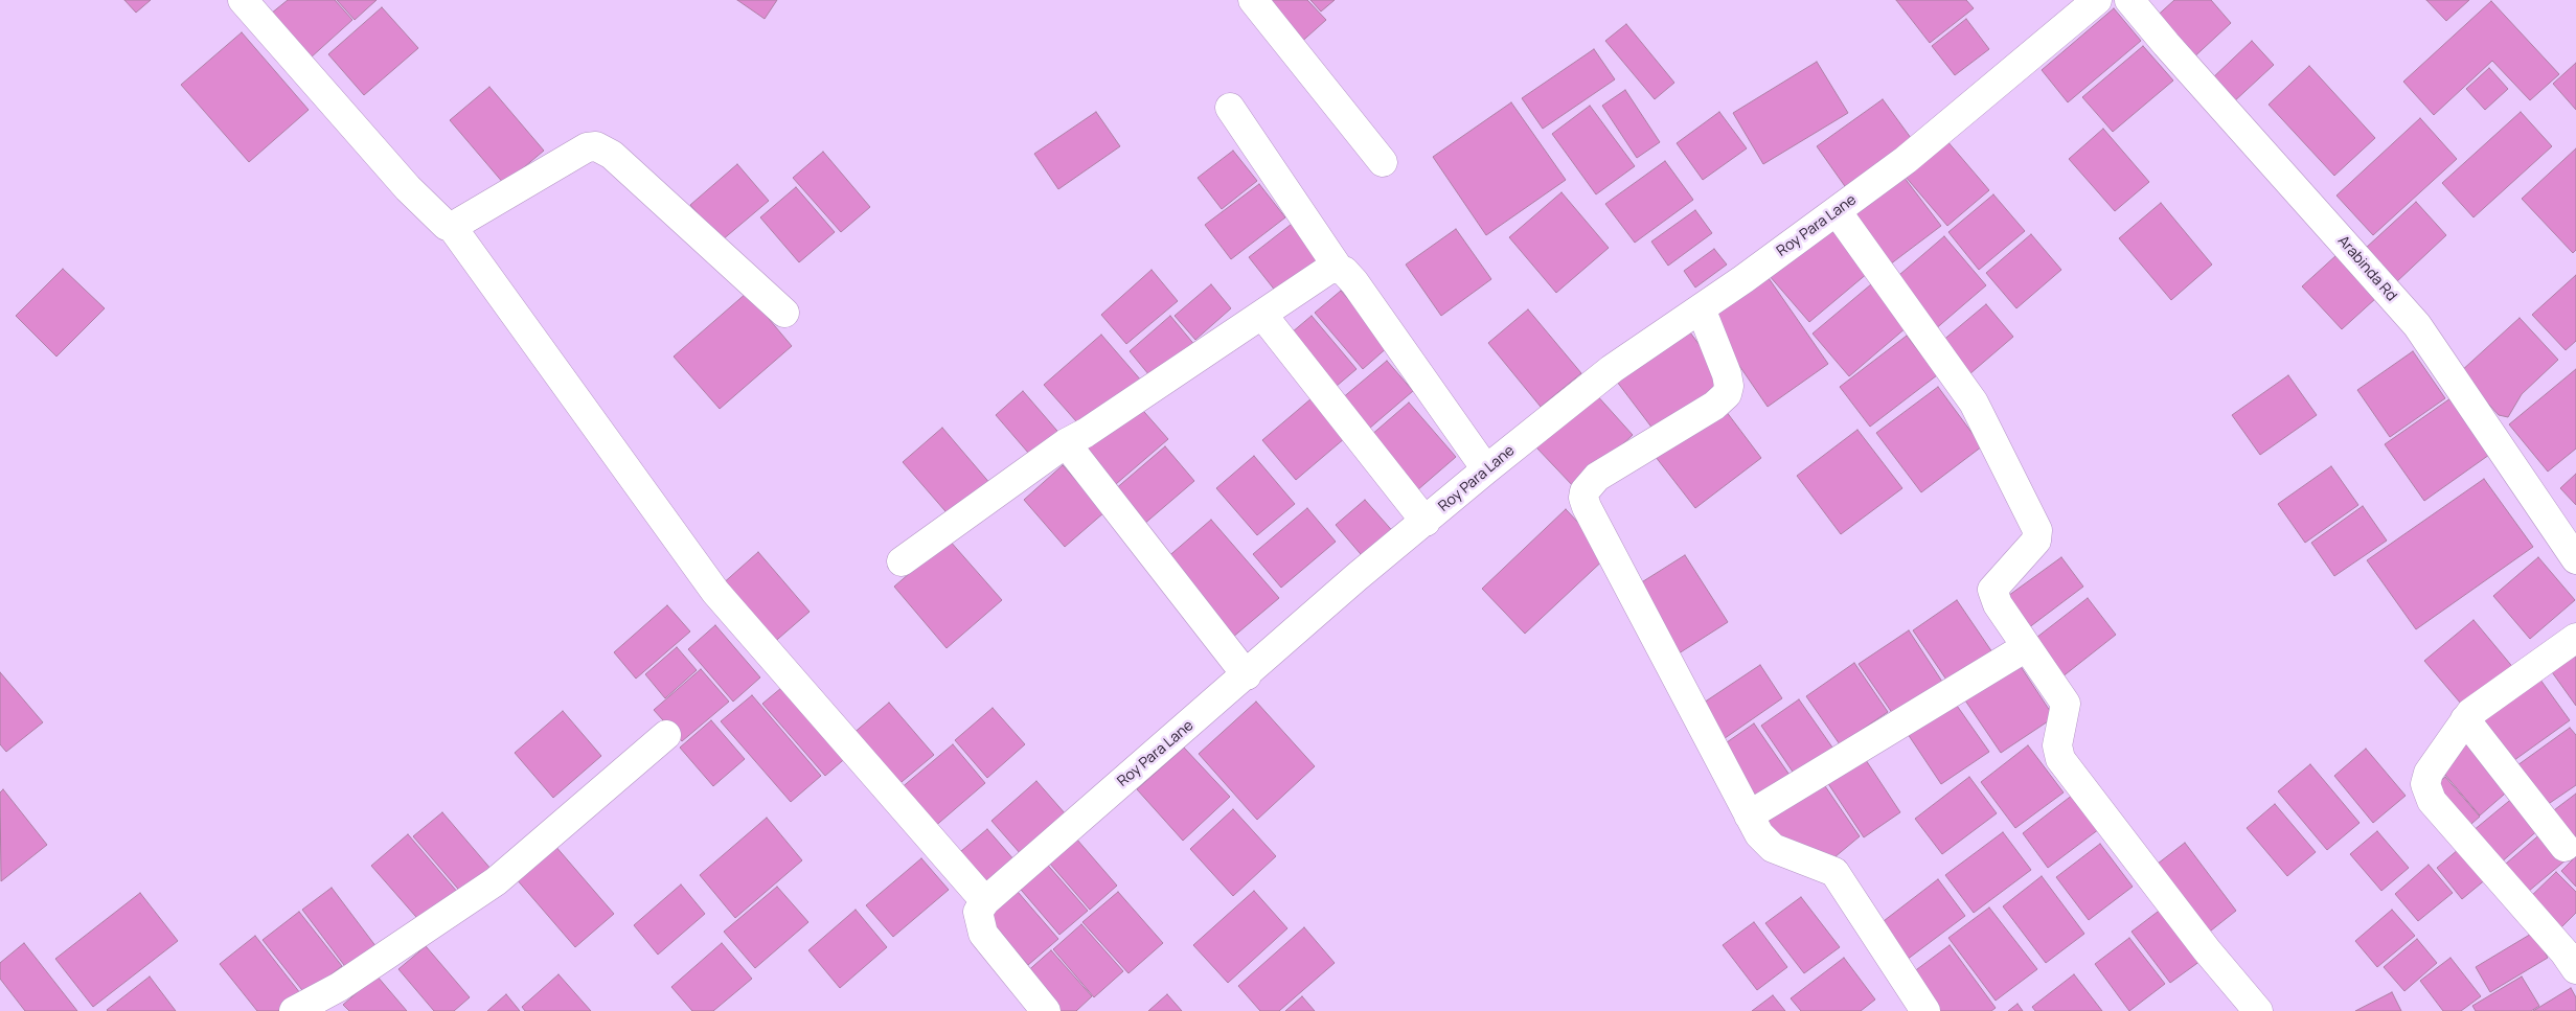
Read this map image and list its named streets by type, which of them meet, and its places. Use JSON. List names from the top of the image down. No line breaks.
{"streets":{"street":["Roy Para Lane","Arabinda Rd"]}}
